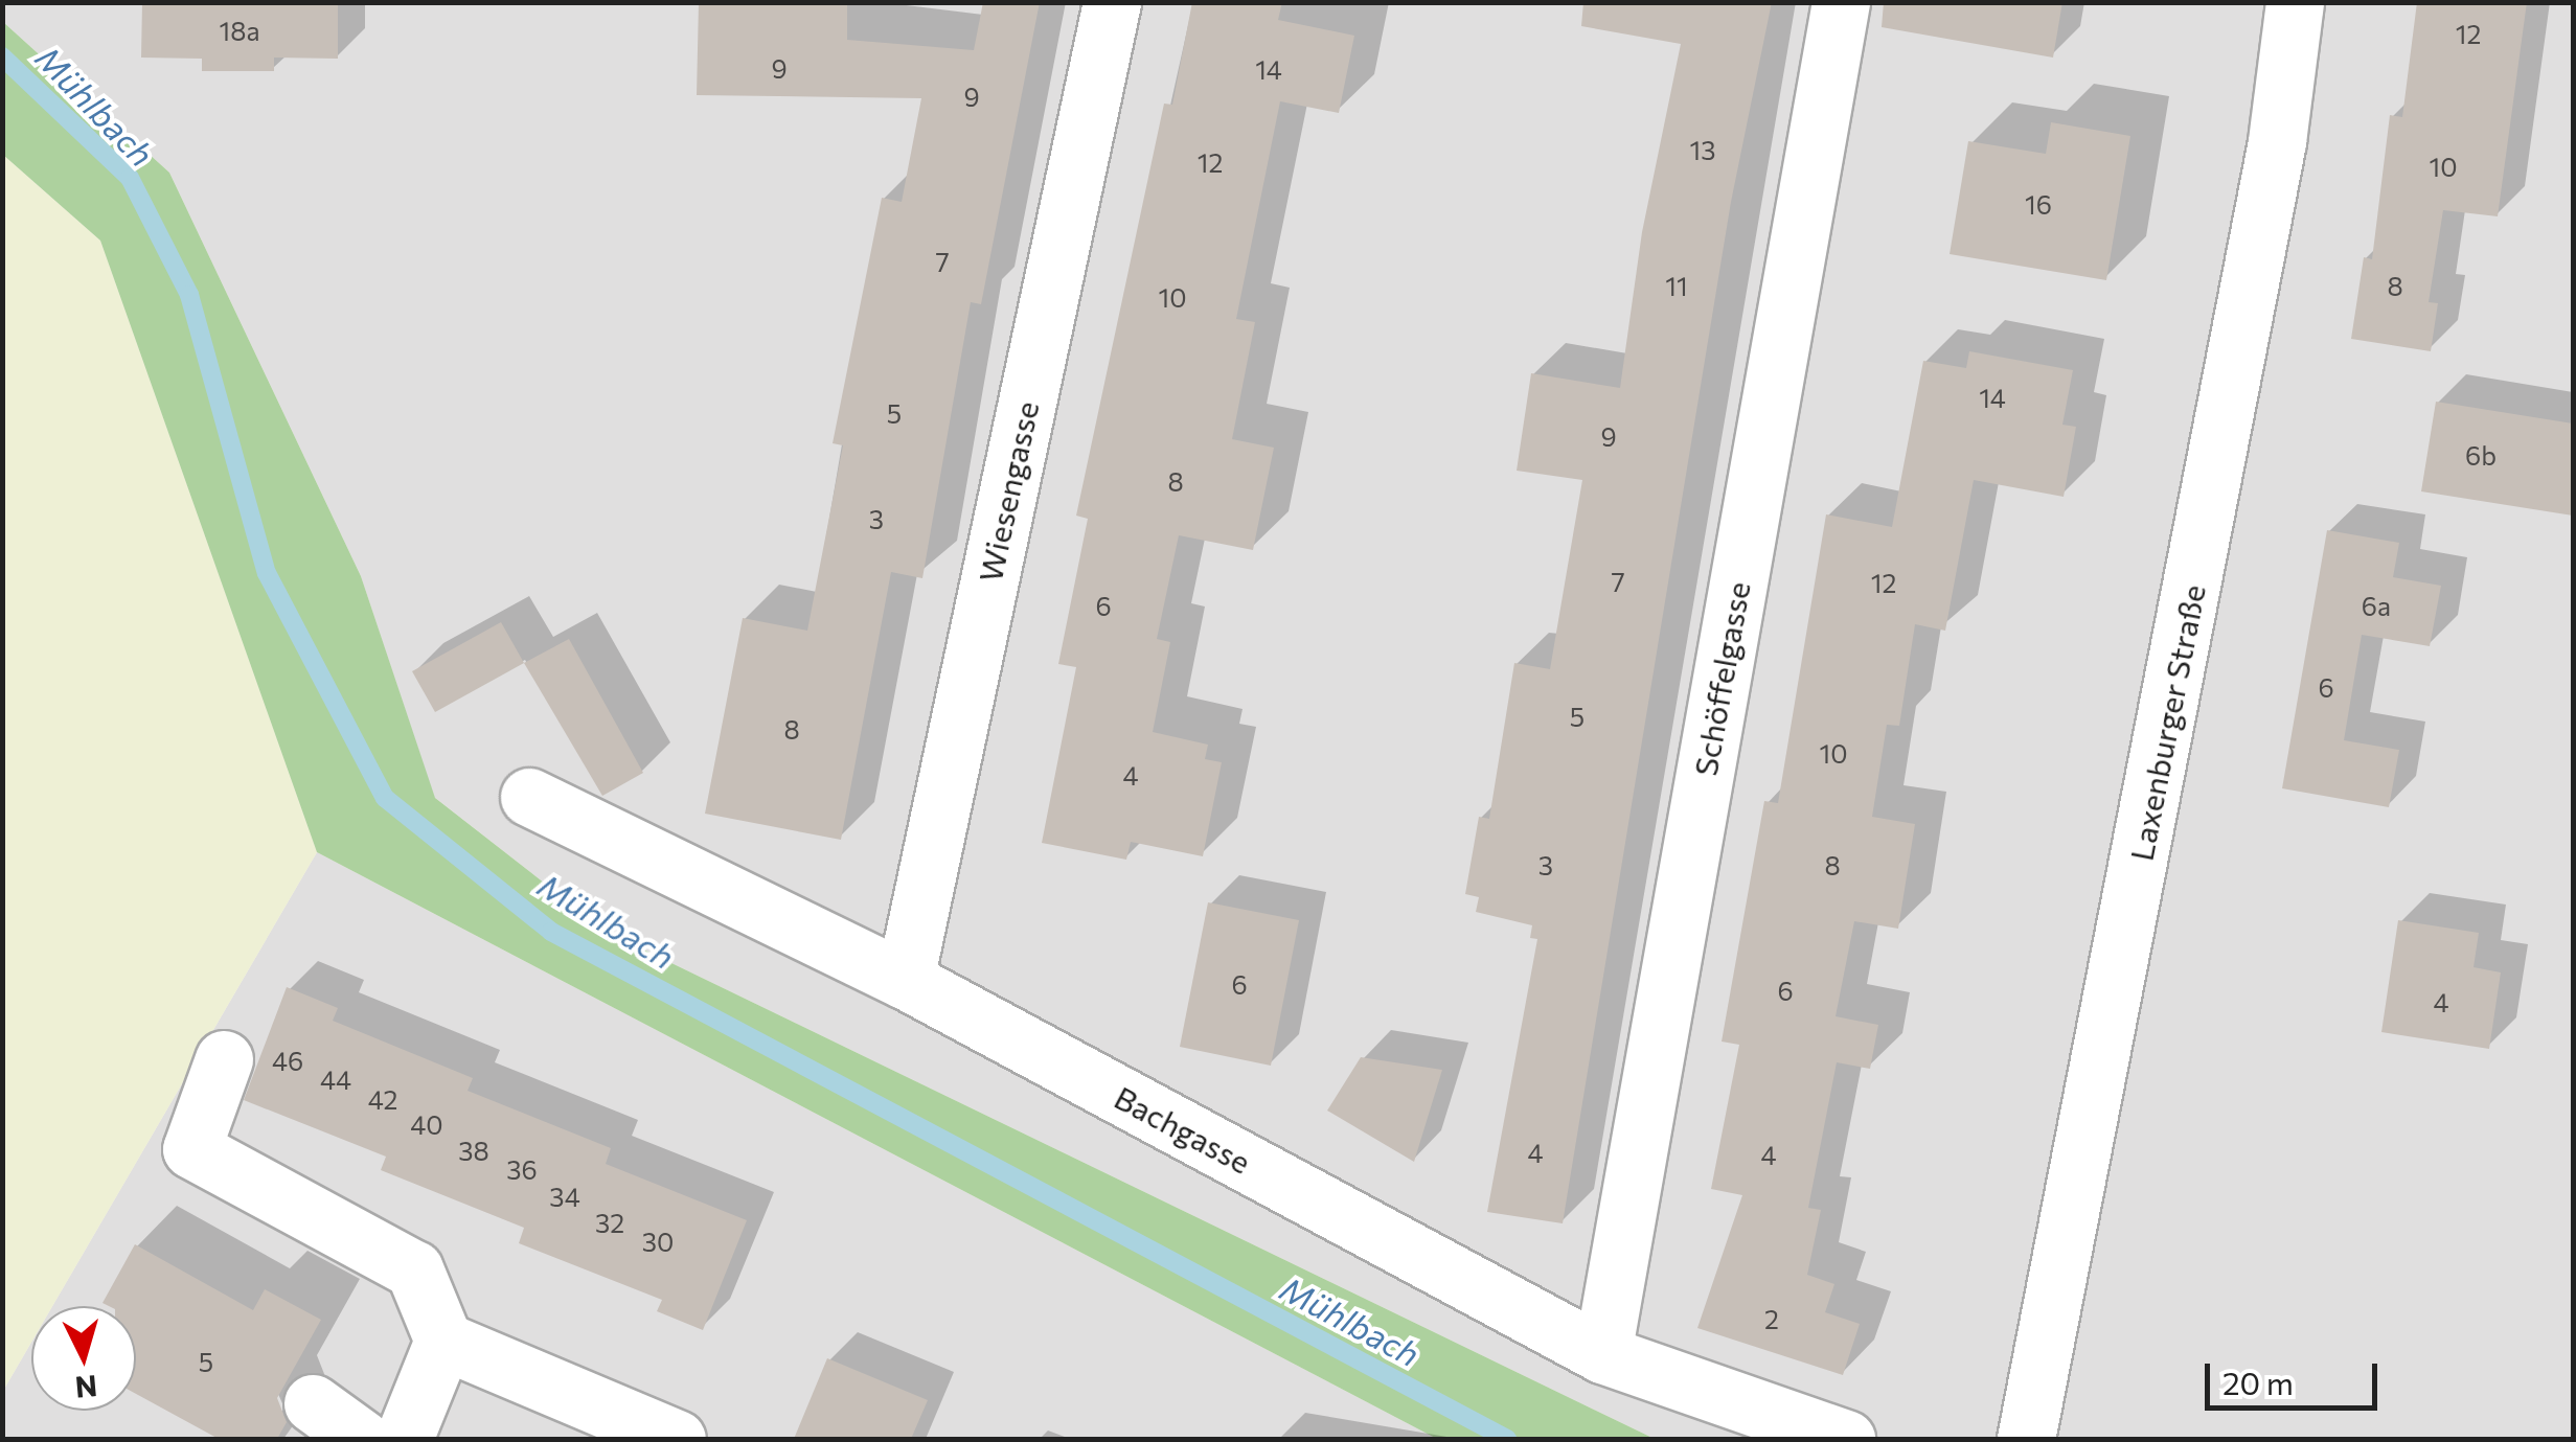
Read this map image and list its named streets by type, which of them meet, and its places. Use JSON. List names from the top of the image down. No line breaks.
{"streets":{"street":["Wiesengasse","Schöffelgasse","Laxenburger Straße","Bachgasse"]},"crossings":[["Wiesengasse","Bachgasse"],["Schöffelgasse","Bachgasse"]],"water":["Mühlbach"],"house_numbers":["18a","12","9","14","9","13","12","10","16","7","11","8","10","14","5","9","6b","8","3","7","12","6","6a","6","5","8","10","4","3","8","6","6","4","46","44","42","40","38","4","4","36","34","32","30","2","5"],"scale_bar":"20 m","north":"bottom"}
